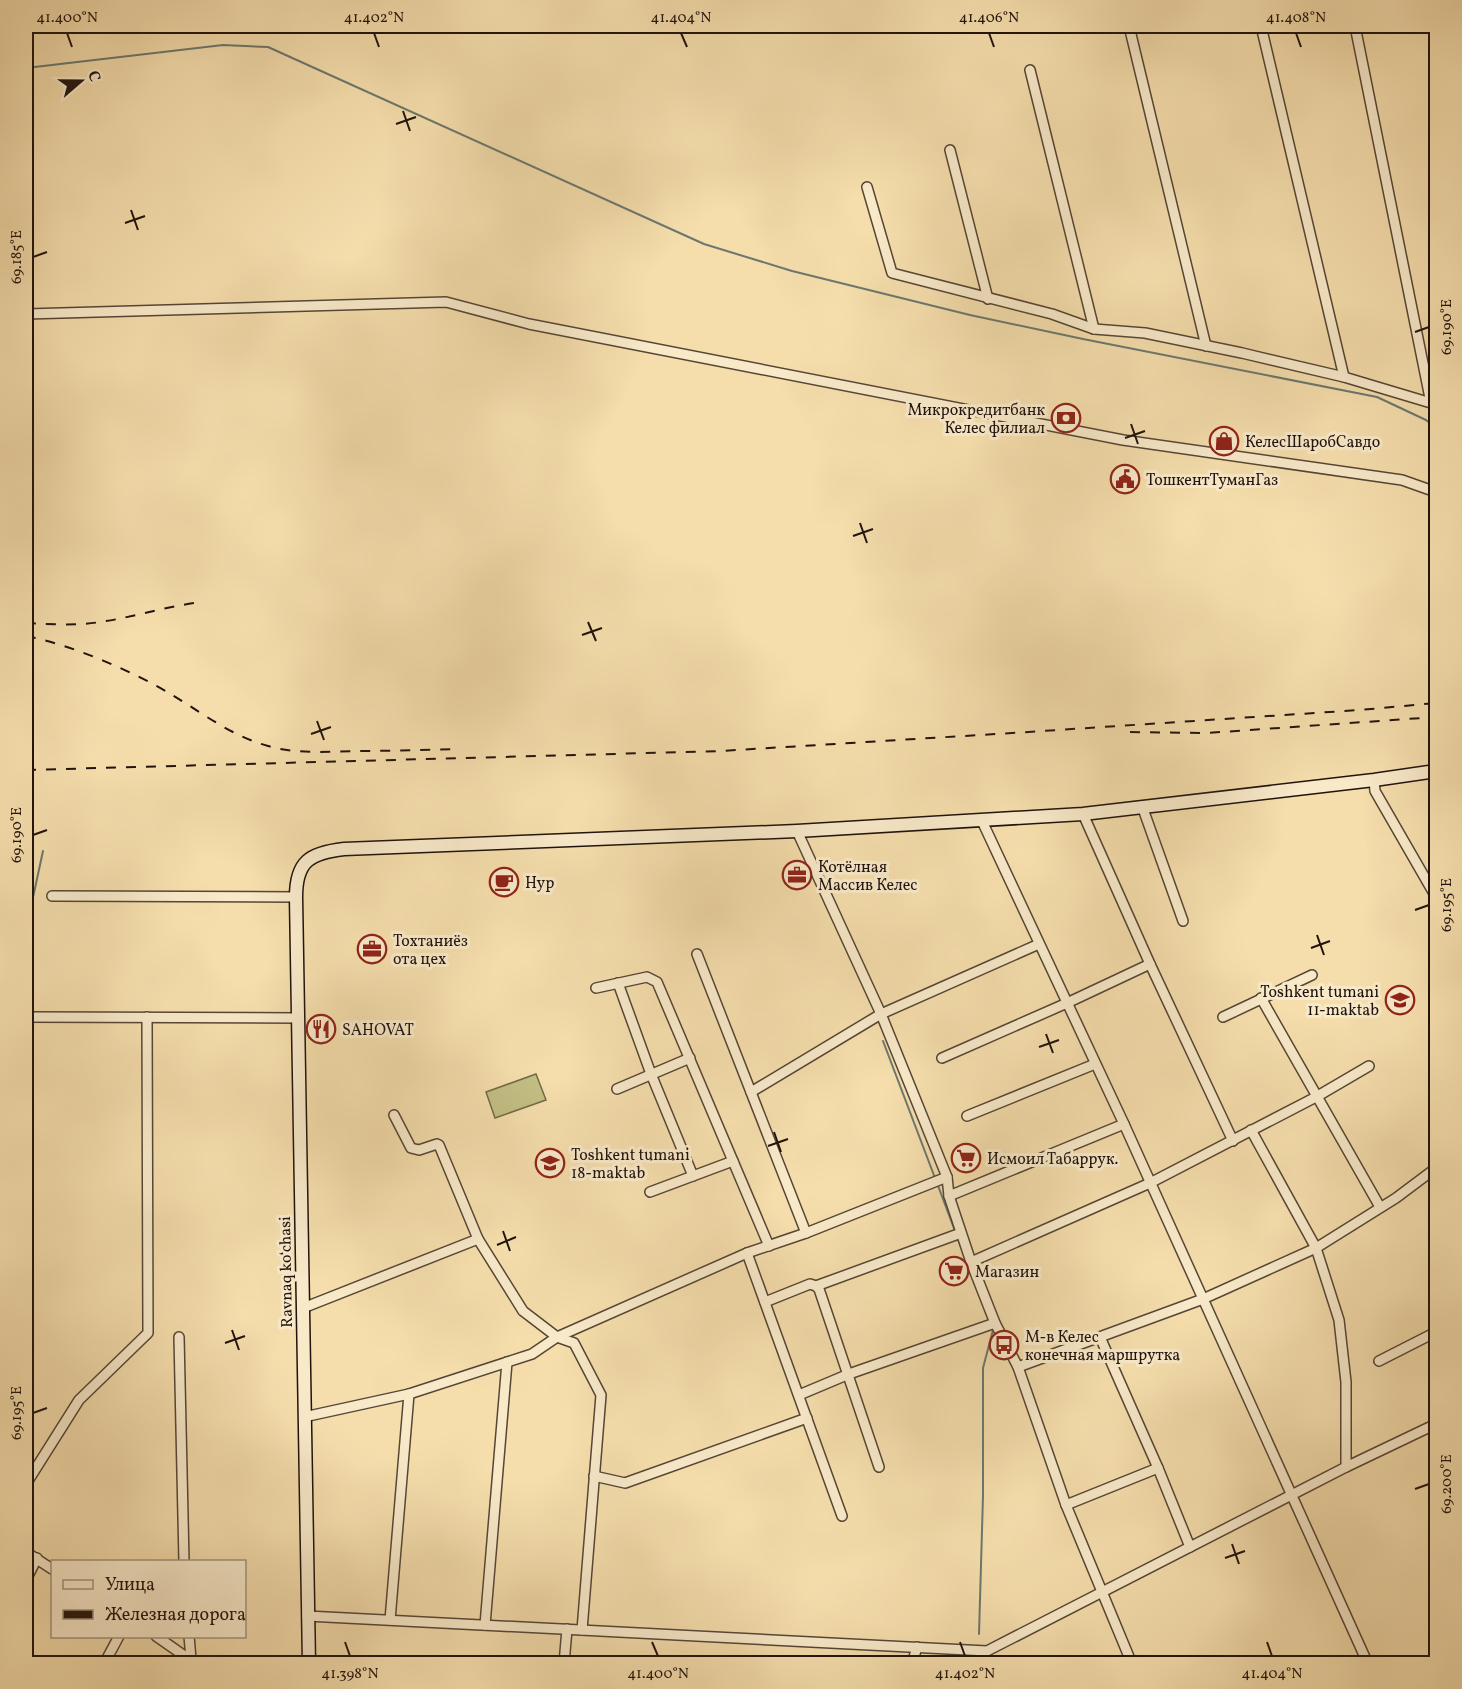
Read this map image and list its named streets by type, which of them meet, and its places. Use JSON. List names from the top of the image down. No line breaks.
{"streets":{"street":["Ravnaq ko‘chasi"]},"places":{"bank":["Микрокредитбанк Келес филиал"],"shop":["КелесШаробСавдо"],"public building":["ТошкентТуманГаз"],"office":["Котёлная Массив Келес","Тохтаниёз ота цех"],"cafe":["Нур"],"school or university":["Toshkent tumani 11-maktab","Toshkent tumani 18-maktab"],"restaurant":["SAHOVAT"],"supermarket":["Исмоил Табаррук.","Магазин"],"bus stop":["М-в Келес конечная маршрутка"]},"legend":["Улица","Железная дорога"],"north":"right","coordinates":["41.400°N","41.402°N","41.404°N","41.406°N","41.408°N","69.185°E","69.190°E","69.195°E","69.200°E","41.398°N"]}
